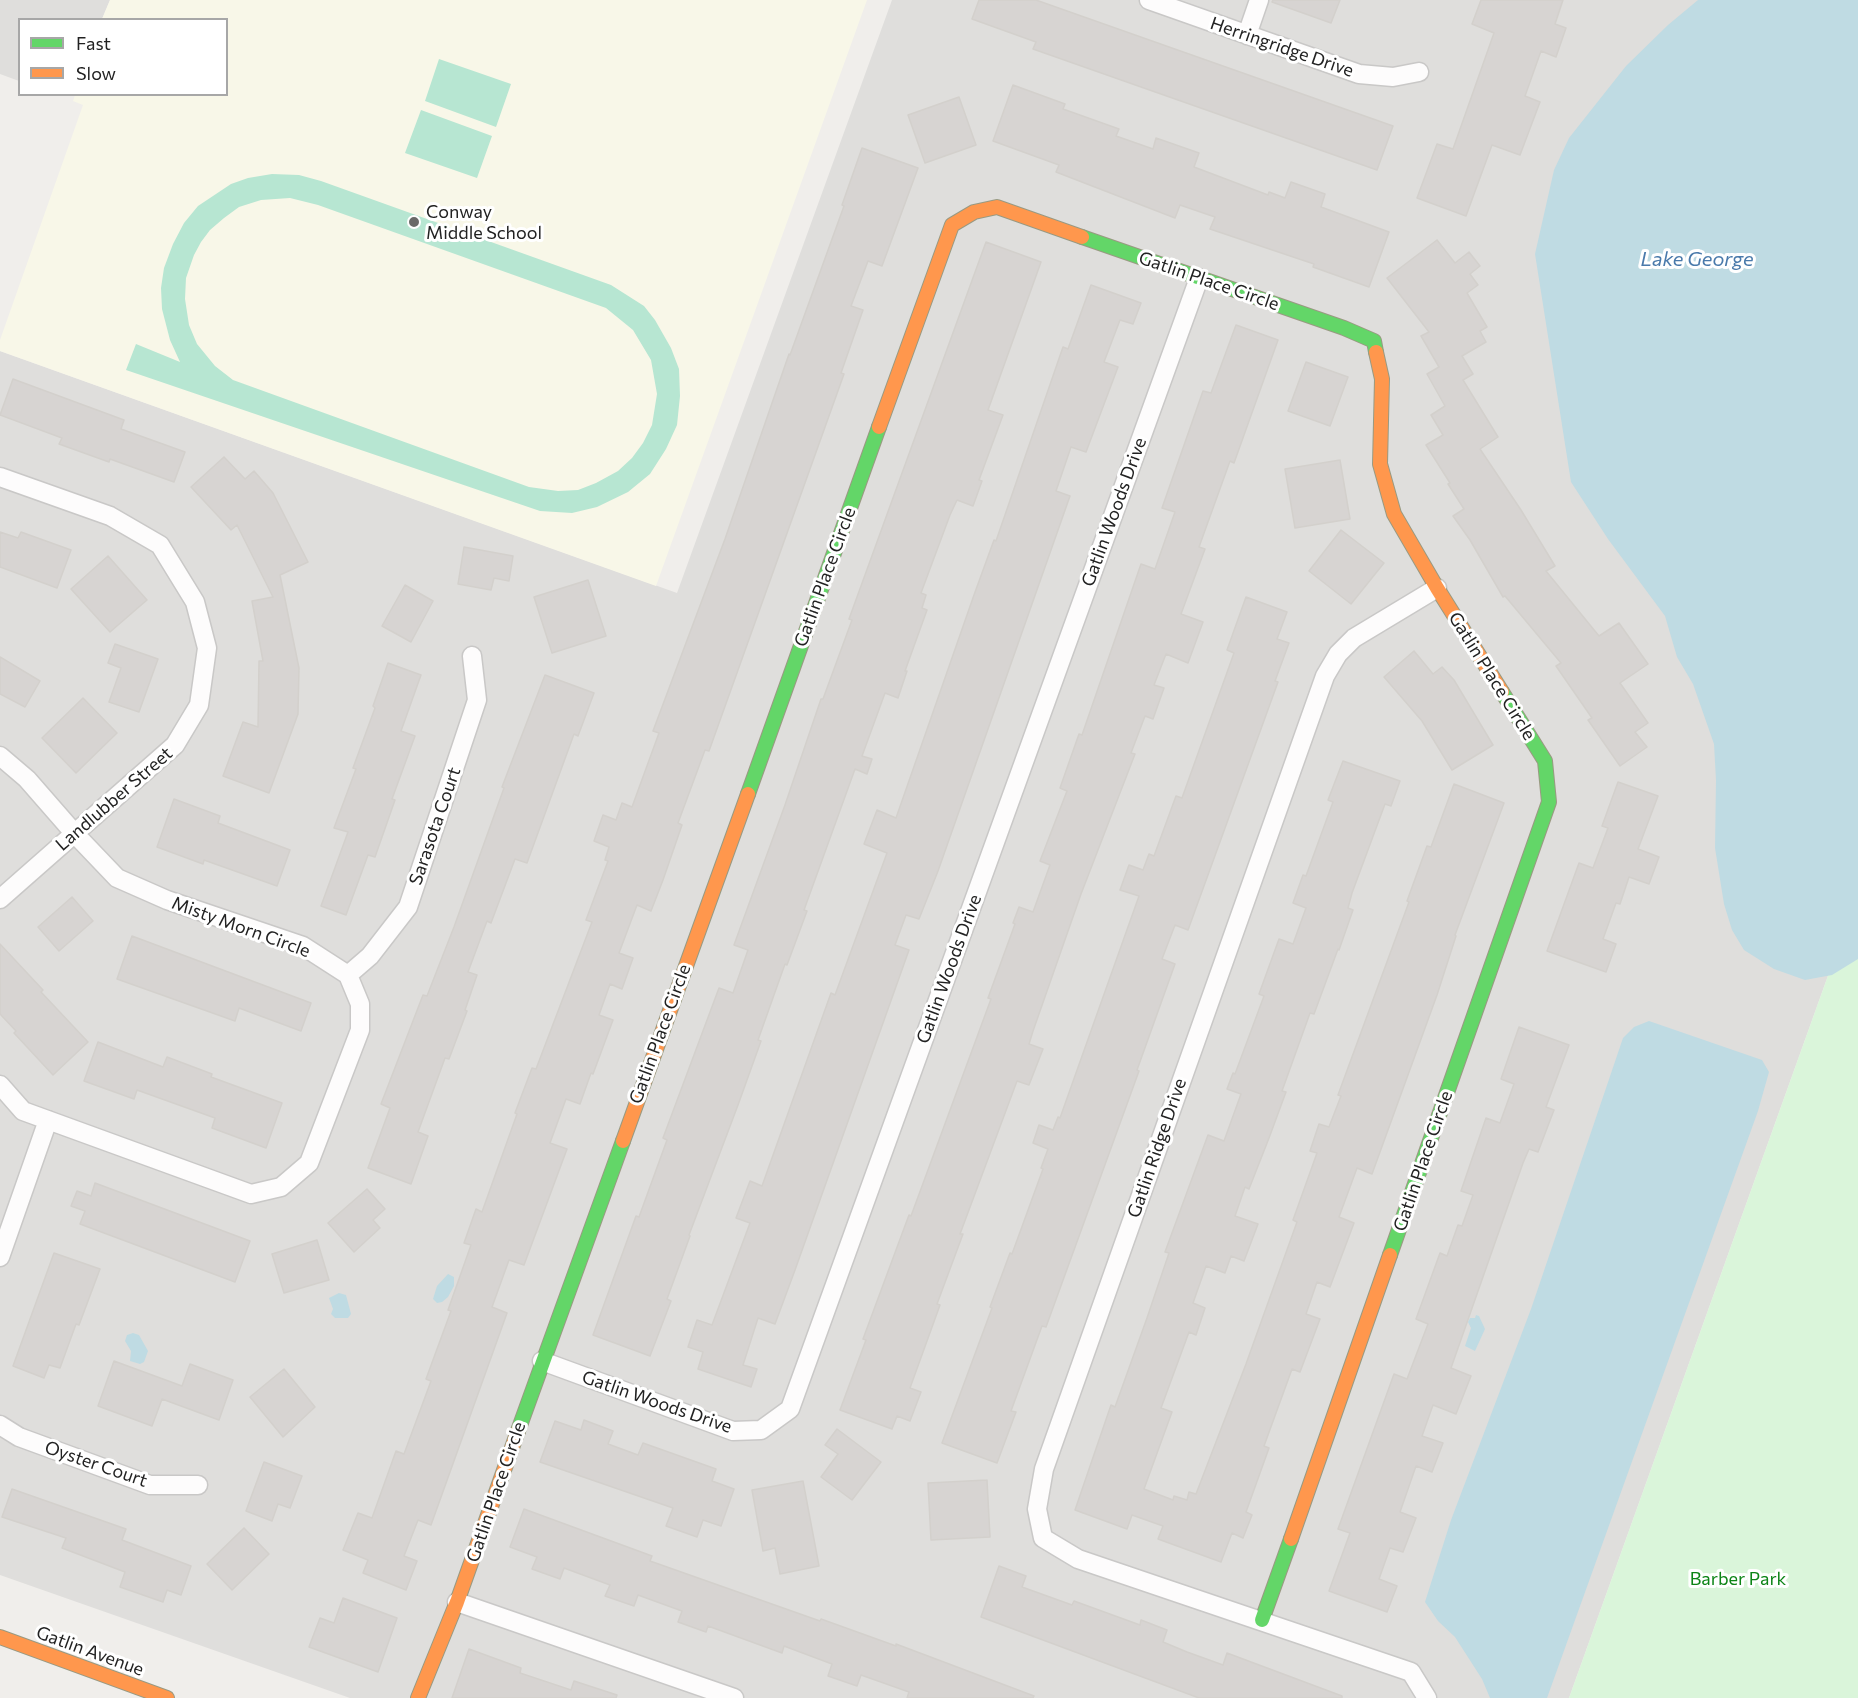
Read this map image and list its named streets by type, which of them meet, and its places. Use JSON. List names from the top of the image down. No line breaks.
{"streets":{"street":["Herringridge Drive","Gatlin Place Circle","Gatlin Woods Drive","Landlubber Street","Sarasota Court","Misty Morn Circle","Gatlin Ridge Drive","Oyster Court","Gatlin Avenue"]},"crossings":[["Gatlin Place Circle","Gatlin Woods Drive"],["Gatlin Place Circle","Gatlin Ridge Drive"],["Landlubber Street","Misty Morn Circle"],["Sarasota Court","Misty Morn Circle"]],"water":["Lake George"],"parks":["Barber Park"],"places":["Conway Middle School"],"legend":["Fast","Slow"]}
